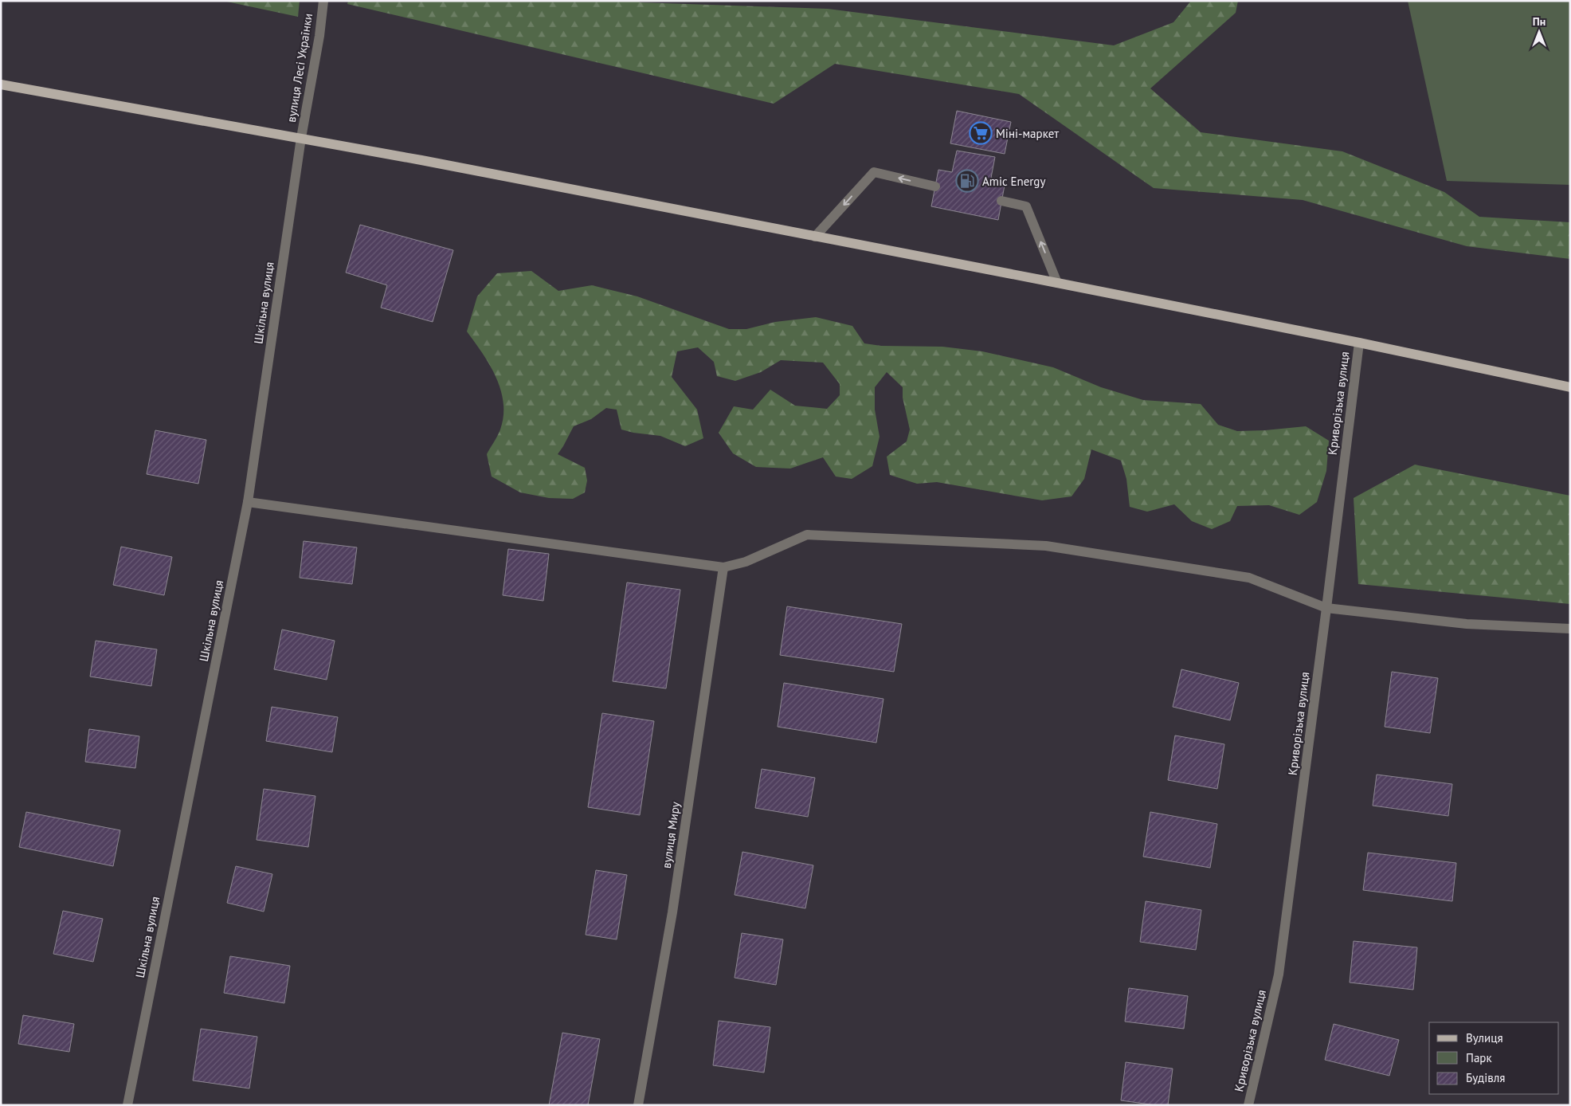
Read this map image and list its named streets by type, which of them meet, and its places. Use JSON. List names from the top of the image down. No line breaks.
{"streets":{"street":["вулиця Лесі Українки","Шкільна вулиця","Криворізька вулиця","вулиця Миру"]},"crossings":[["вулиця Лесі Українки","Шкільна вулиця"]],"places":{"supermarket":["Міні-маркет"],"fuel station":["Amic Energy"]},"legend":["Вулиця","Парк","Будівля"],"north":"top"}
